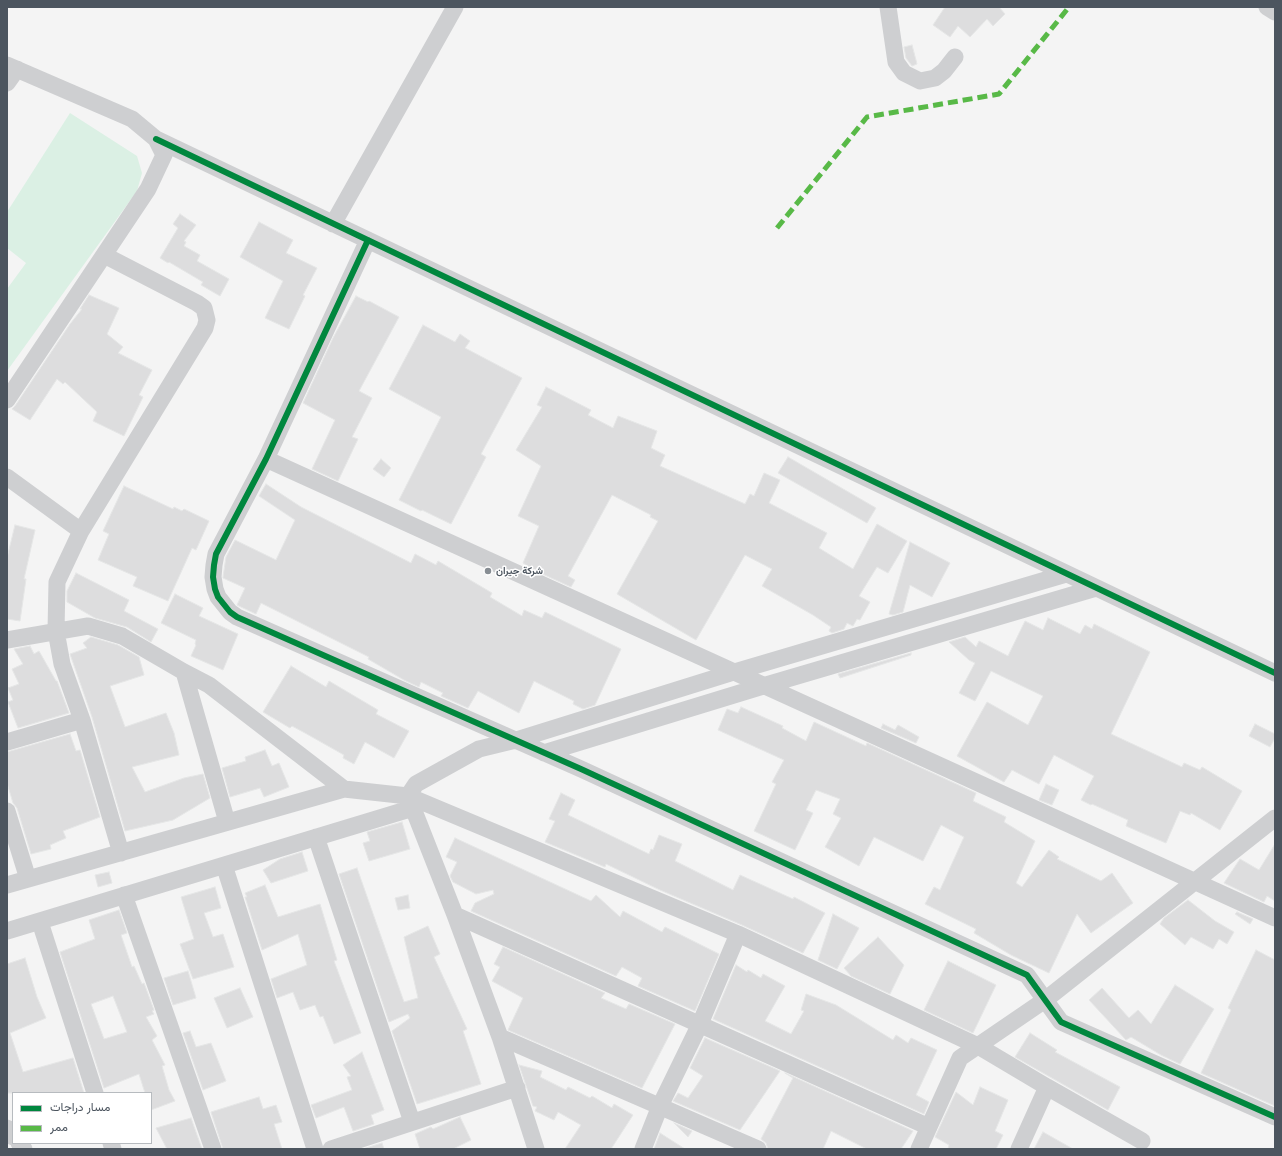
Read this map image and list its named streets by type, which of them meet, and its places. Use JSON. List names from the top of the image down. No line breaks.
{"places":["شركة جيران"],"legend":["مسار دراجات","ممر"]}
